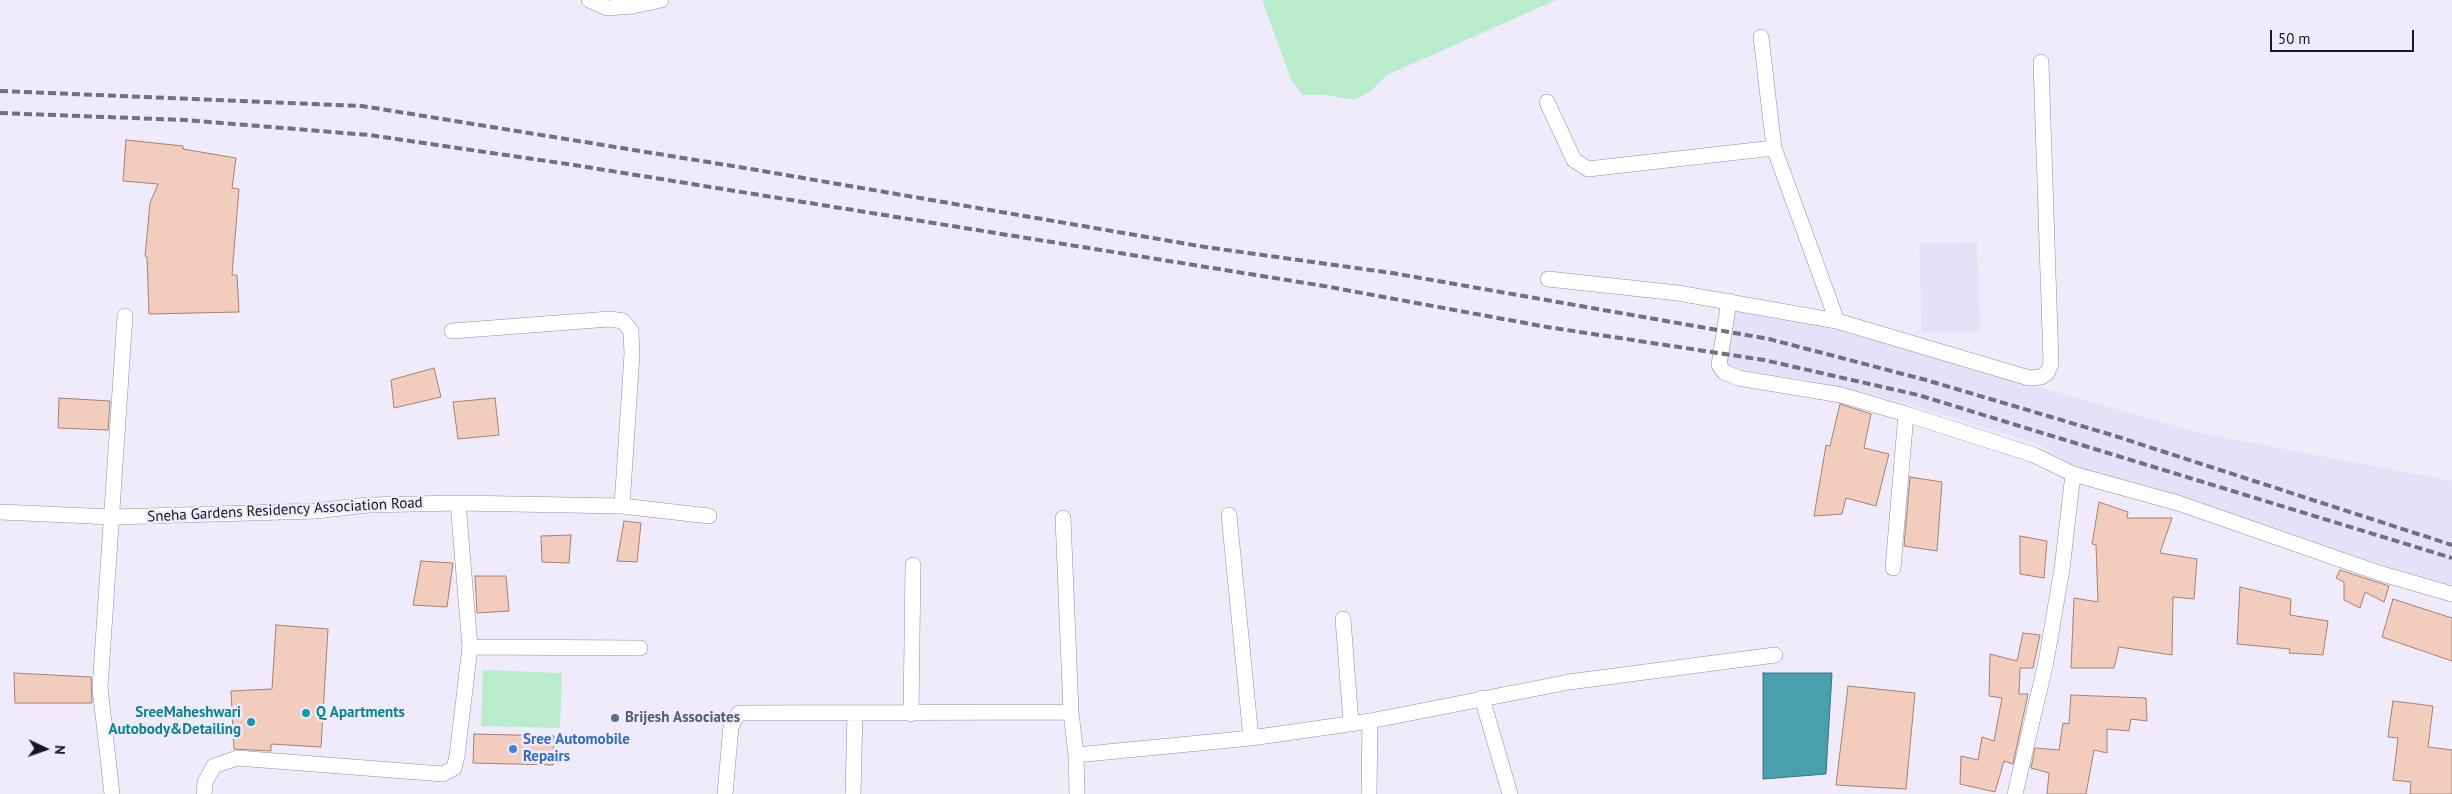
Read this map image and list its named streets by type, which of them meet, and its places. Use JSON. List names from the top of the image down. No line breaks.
{"streets":{"street":["Sneha Gardens Residency Association Road"]},"places":["Q Apartments","Brijesh Associates","SreeMaheshwari Autobody&Detailing","Sree Automobile Repairs"],"scale_bar":"50 m","north":"right"}
